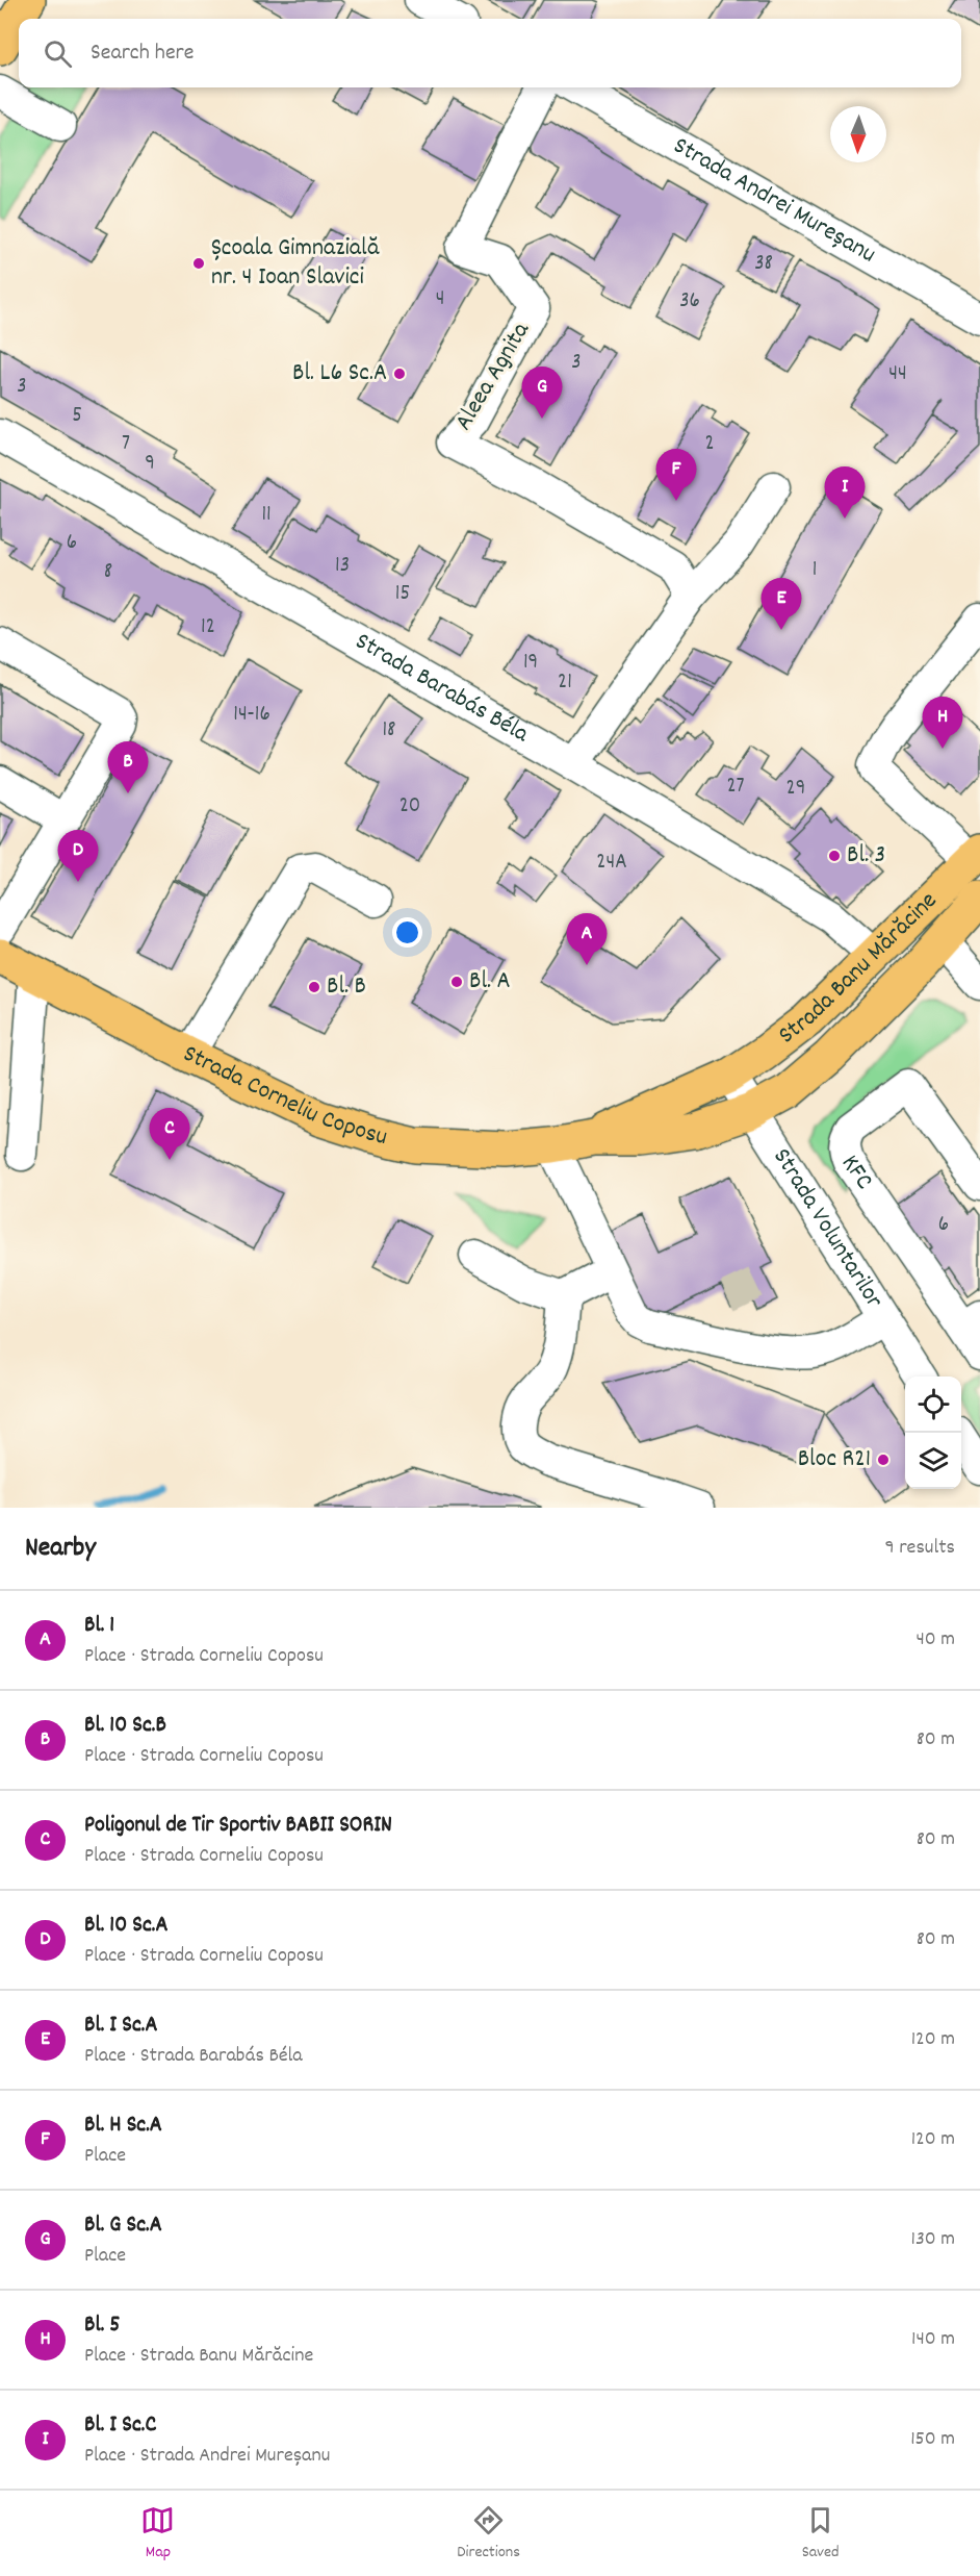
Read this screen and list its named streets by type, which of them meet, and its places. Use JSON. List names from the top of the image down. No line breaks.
{"streets":{"main road":["Strada Banu Mărăcine","Strada Corneliu Coposu"],"street":["Strada Andrei Mureșanu","Aleea Agnita","Strada Barabás Béla","KFC","Strada Voluntarilor"]},"crossings":[["Strada Barabás Béla","Strada Banu Mărăcine"],["Strada Banu Mărăcine","Strada Corneliu Coposu"],["Strada Banu Mărăcine","Strada Voluntarilor"],["Strada Corneliu Coposu","Strada Voluntarilor"]],"places":["Școala Gimnazială nr. 4 Ioan Slavici","Bl. L6 Sc.A","Bl. 3","Bl. A","Bl. B","Bloc R21"],"house_numbers":["38","4","36","3","44","3","5","7","2","9","11","6","13","1","8","15","12","19","21","14-16","18","27","29","20","24A","6"],"north":"bottom","page":{"search":"Search here","pins":["G","F","I","E","H","B","D","A","C"],"heading":["Nearby","9 results"],"list":[{"mark":"A","name":"Bl. 1","note":"Place · Strada Corneliu Coposu","value":"40 m"},{"mark":"B","name":"Bl. 10 Sc.B","note":"Place · Strada Corneliu Coposu","value":"80 m"},{"mark":"C","name":"Poligonul de Tir Sportiv BABII SORIN","note":"Place · Strada Corneliu Coposu","value":"80 m"},{"mark":"D","name":"Bl. 10 Sc.A","note":"Place · Strada Corneliu Coposu","value":"80 m"},{"mark":"E","name":"Bl. I Sc.A","note":"Place · Strada Barabás Béla","value":"120 m"},{"mark":"F","name":"Bl. H Sc.A","note":"Place","value":"120 m"},{"mark":"G","name":"Bl. G Sc.A","note":"Place","value":"130 m"},{"mark":"H","name":"Bl. 5","note":"Place · Strada Banu Mărăcine","value":"140 m"},{"mark":"I","name":"Bl. I Sc.C","note":"Place · Strada Andrei Mureșanu","value":"150 m"}],"nav":["Map","Directions","Saved"]}}
